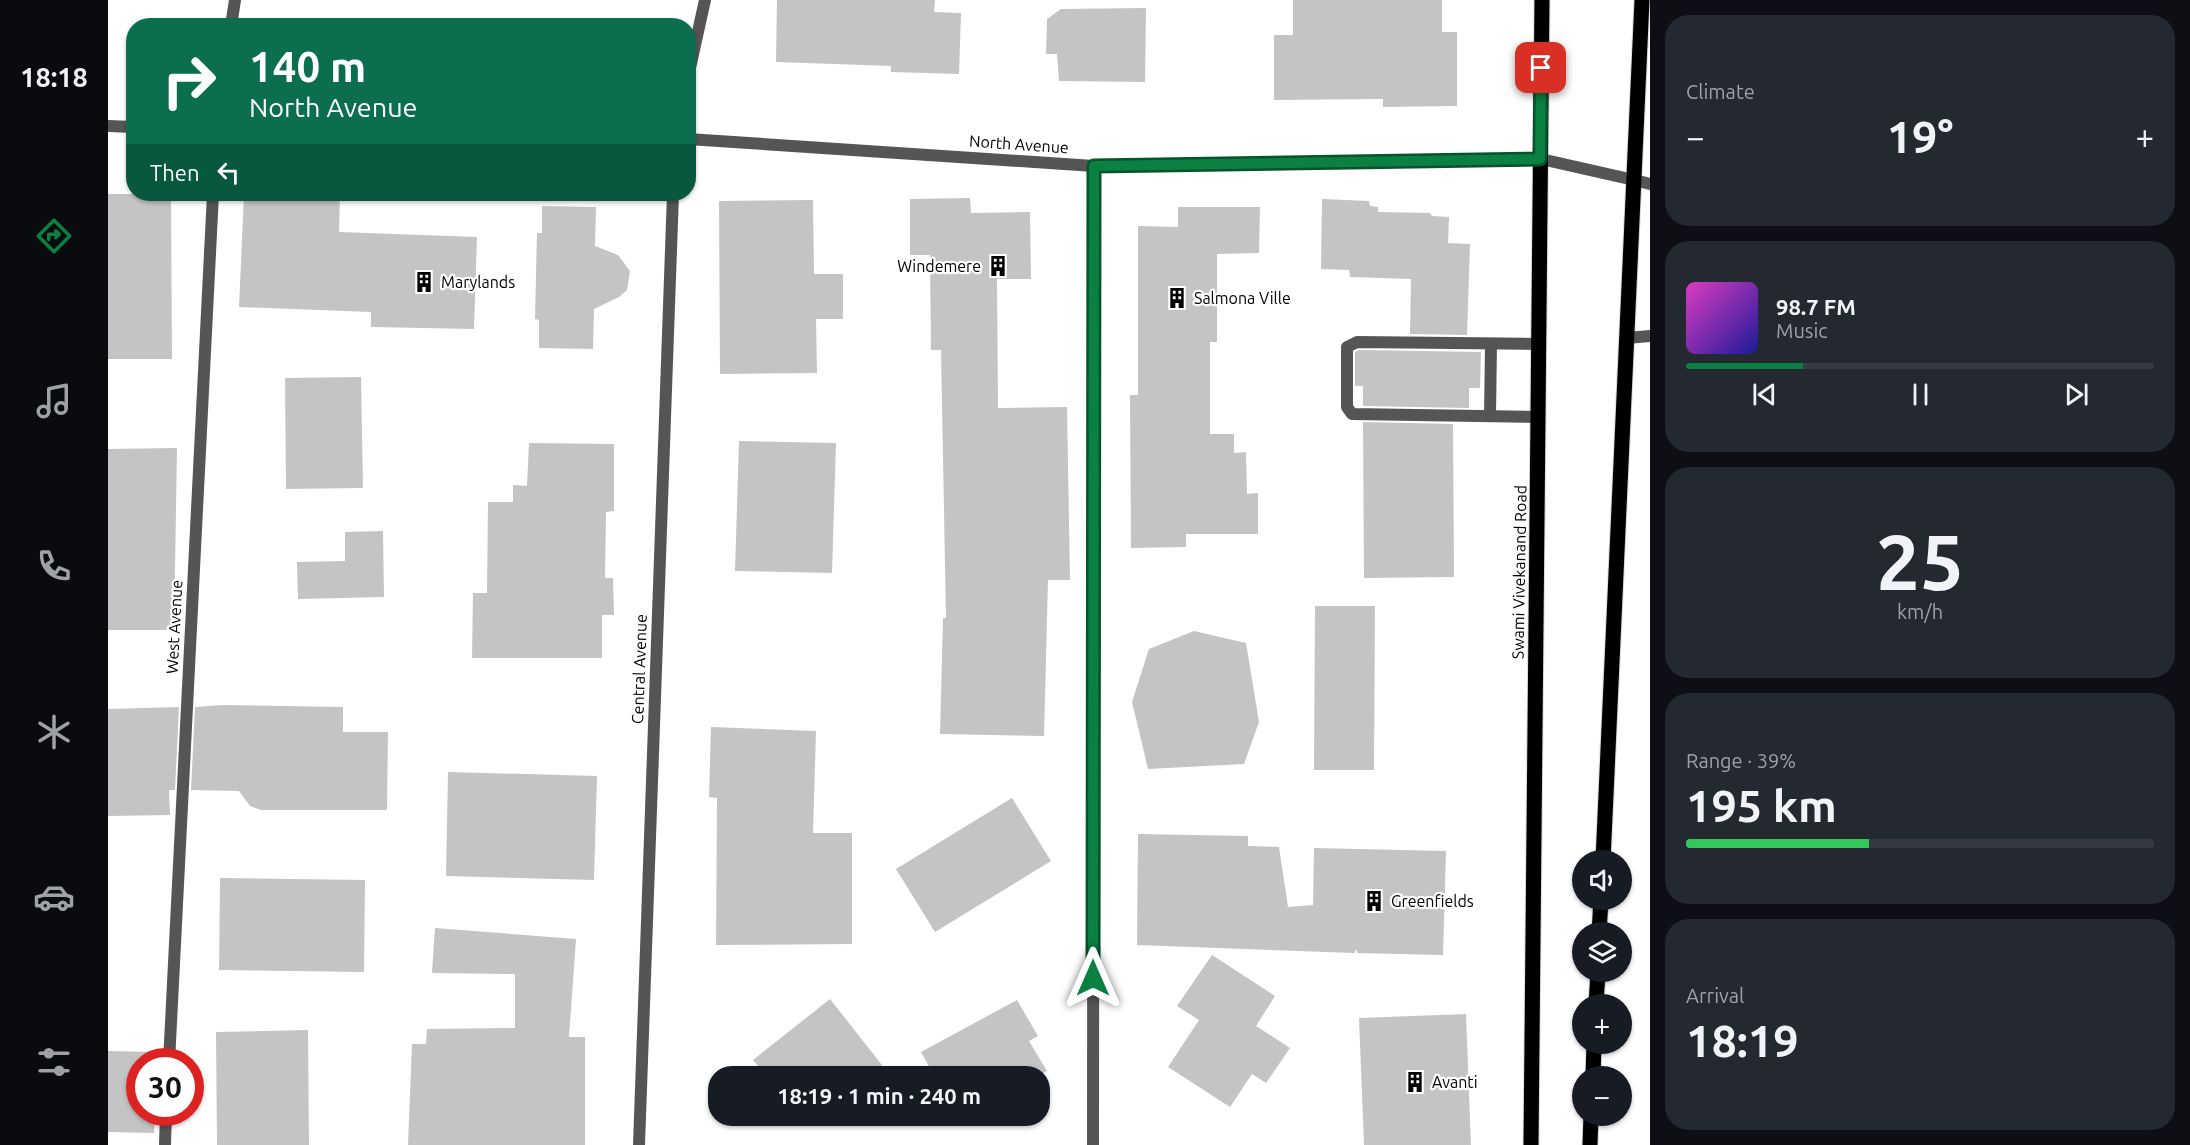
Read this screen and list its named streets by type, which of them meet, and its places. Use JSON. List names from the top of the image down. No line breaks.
{"streets":{"main road":["Swami Vivekanand Road"],"street":["North Avenue","West Avenue","Central Avenue"]},"crossings":[["North Avenue","Swami Vivekanand Road"]],"places":{"building":["Windemere","Marylands","Salmona Ville","Greenfields","Avanti"]},"page":{"tabs":"18:18","tile":["Climate",["25","km/h"],["Range · 39%","195 km"],["Arrival","18:19"]],"turn":["140 m","North Avenue"],"heat":["−","19°","+"],"then":"Then","song":["98.7 FM","Music"],"map_buttons":["+","−"],"limit":"30","trip":"18:19 · 1 min · 240 m"}}
